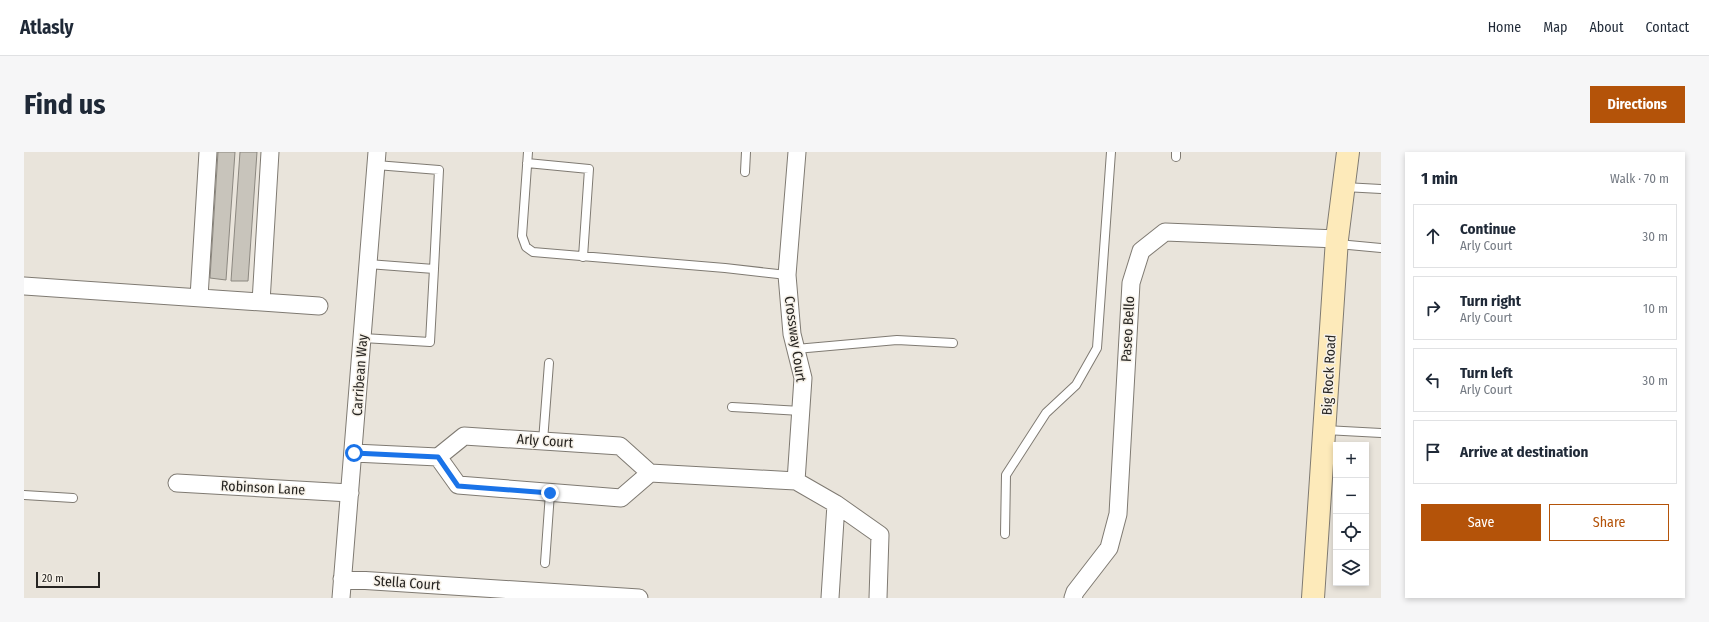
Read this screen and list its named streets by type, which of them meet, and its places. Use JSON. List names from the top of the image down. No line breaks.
{"streets":{"street":["Paseo Bello","Crossway Court","Carribean Way","Big Rock Road","Arly Court","Robinson Lane","Stella Court"]},"crossings":[["Paseo Bello","Big Rock Road"],["Carribean Way","Robinson Lane"],["Carribean Way","Stella Court"]],"scale_bar":"20 m","page":{"header":"Atlasly","nav":["Home","Map","About","Contact"],"buttons":["Directions",["Save","Share"]],"title":"Find us","heading":["1 min","Walk · 70 m"],"list":[["Continue","Arly Court","30 m"],["Turn right","Arly Court","10 m"],["Turn left","Arly Court","30 m"],"Arrive at destination"],"map_buttons":["+","−"],"scale":"20 m"}}
